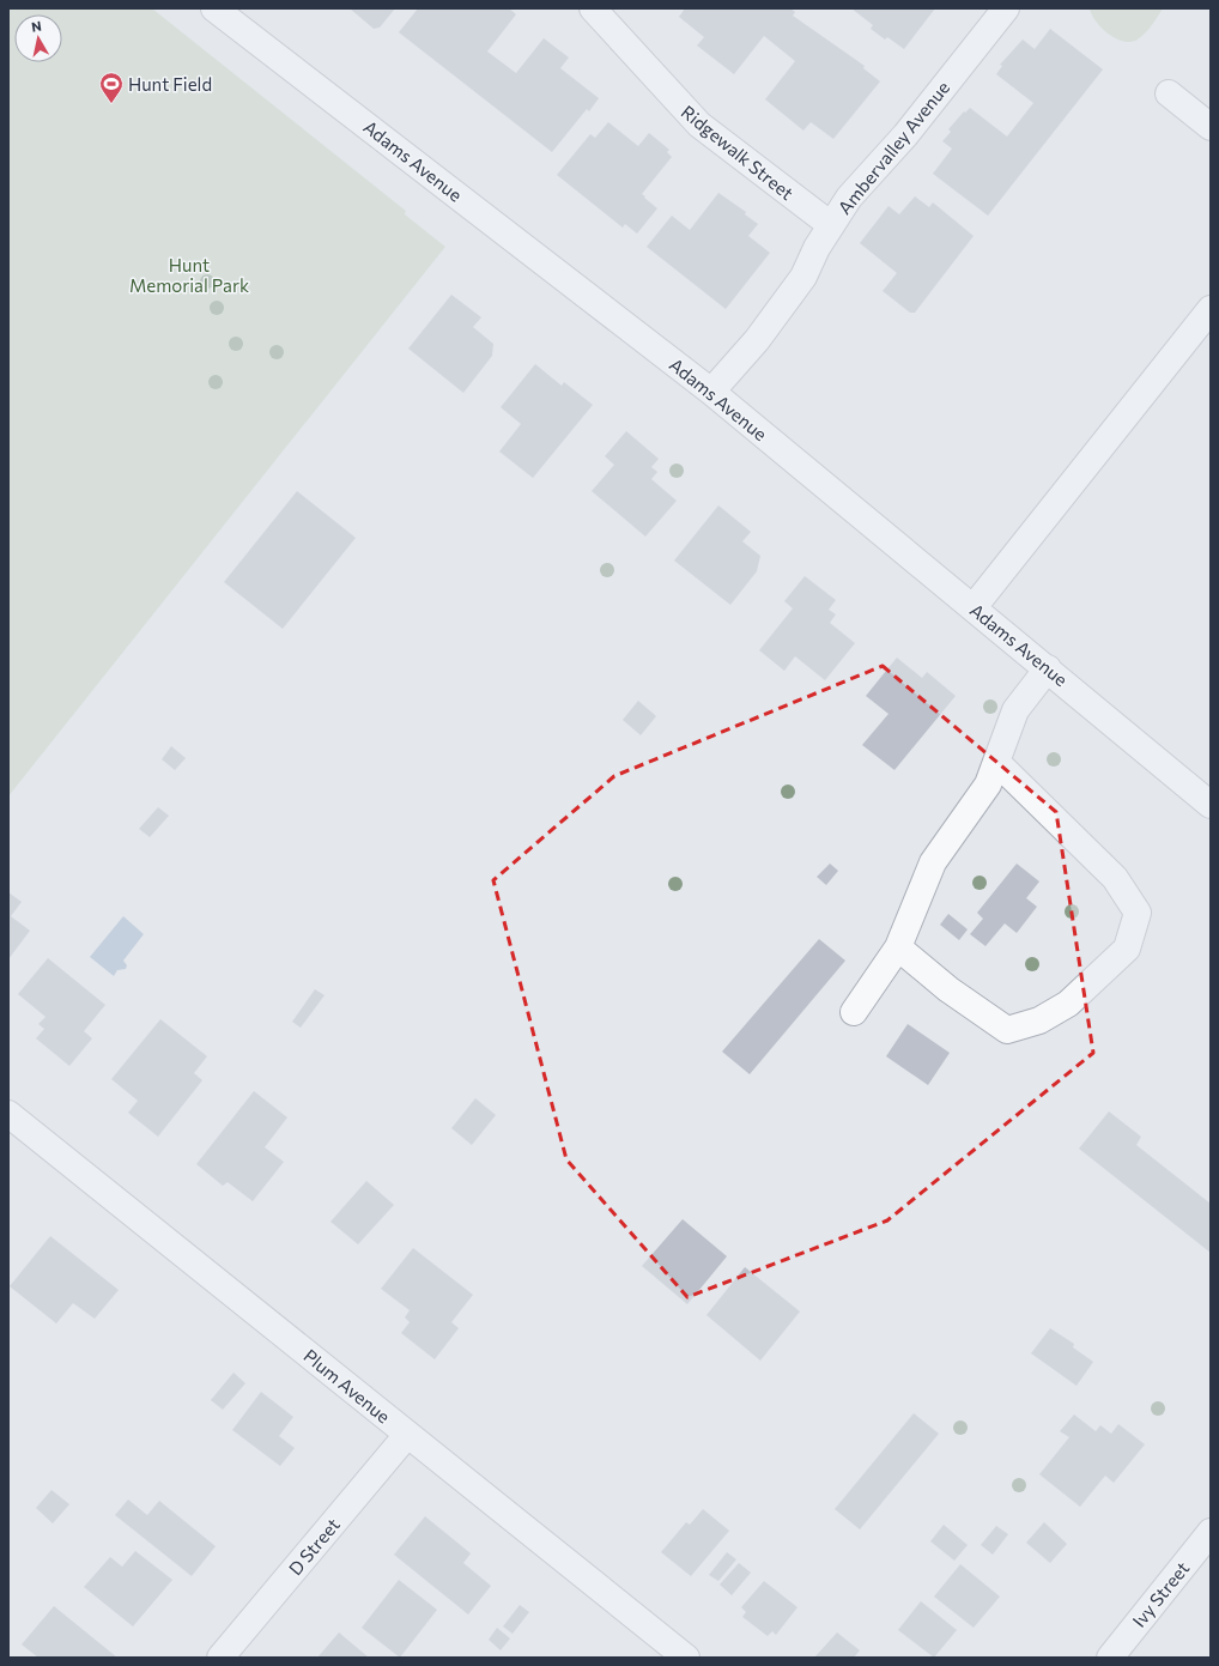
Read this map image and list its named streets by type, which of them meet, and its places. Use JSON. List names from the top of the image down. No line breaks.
{"streets":{"street":["Ambervalley Avenue","Ridgewalk Street","Adams Avenue","Plum Avenue","D Street","Ivy Street"]},"crossings":[["Ambervalley Avenue","Ridgewalk Street"],["Ambervalley Avenue","Adams Avenue"],["Plum Avenue","D Street"]],"parks":["Hunt Memorial Park"],"places":{"sports":["Hunt Field"]},"north":"top"}
